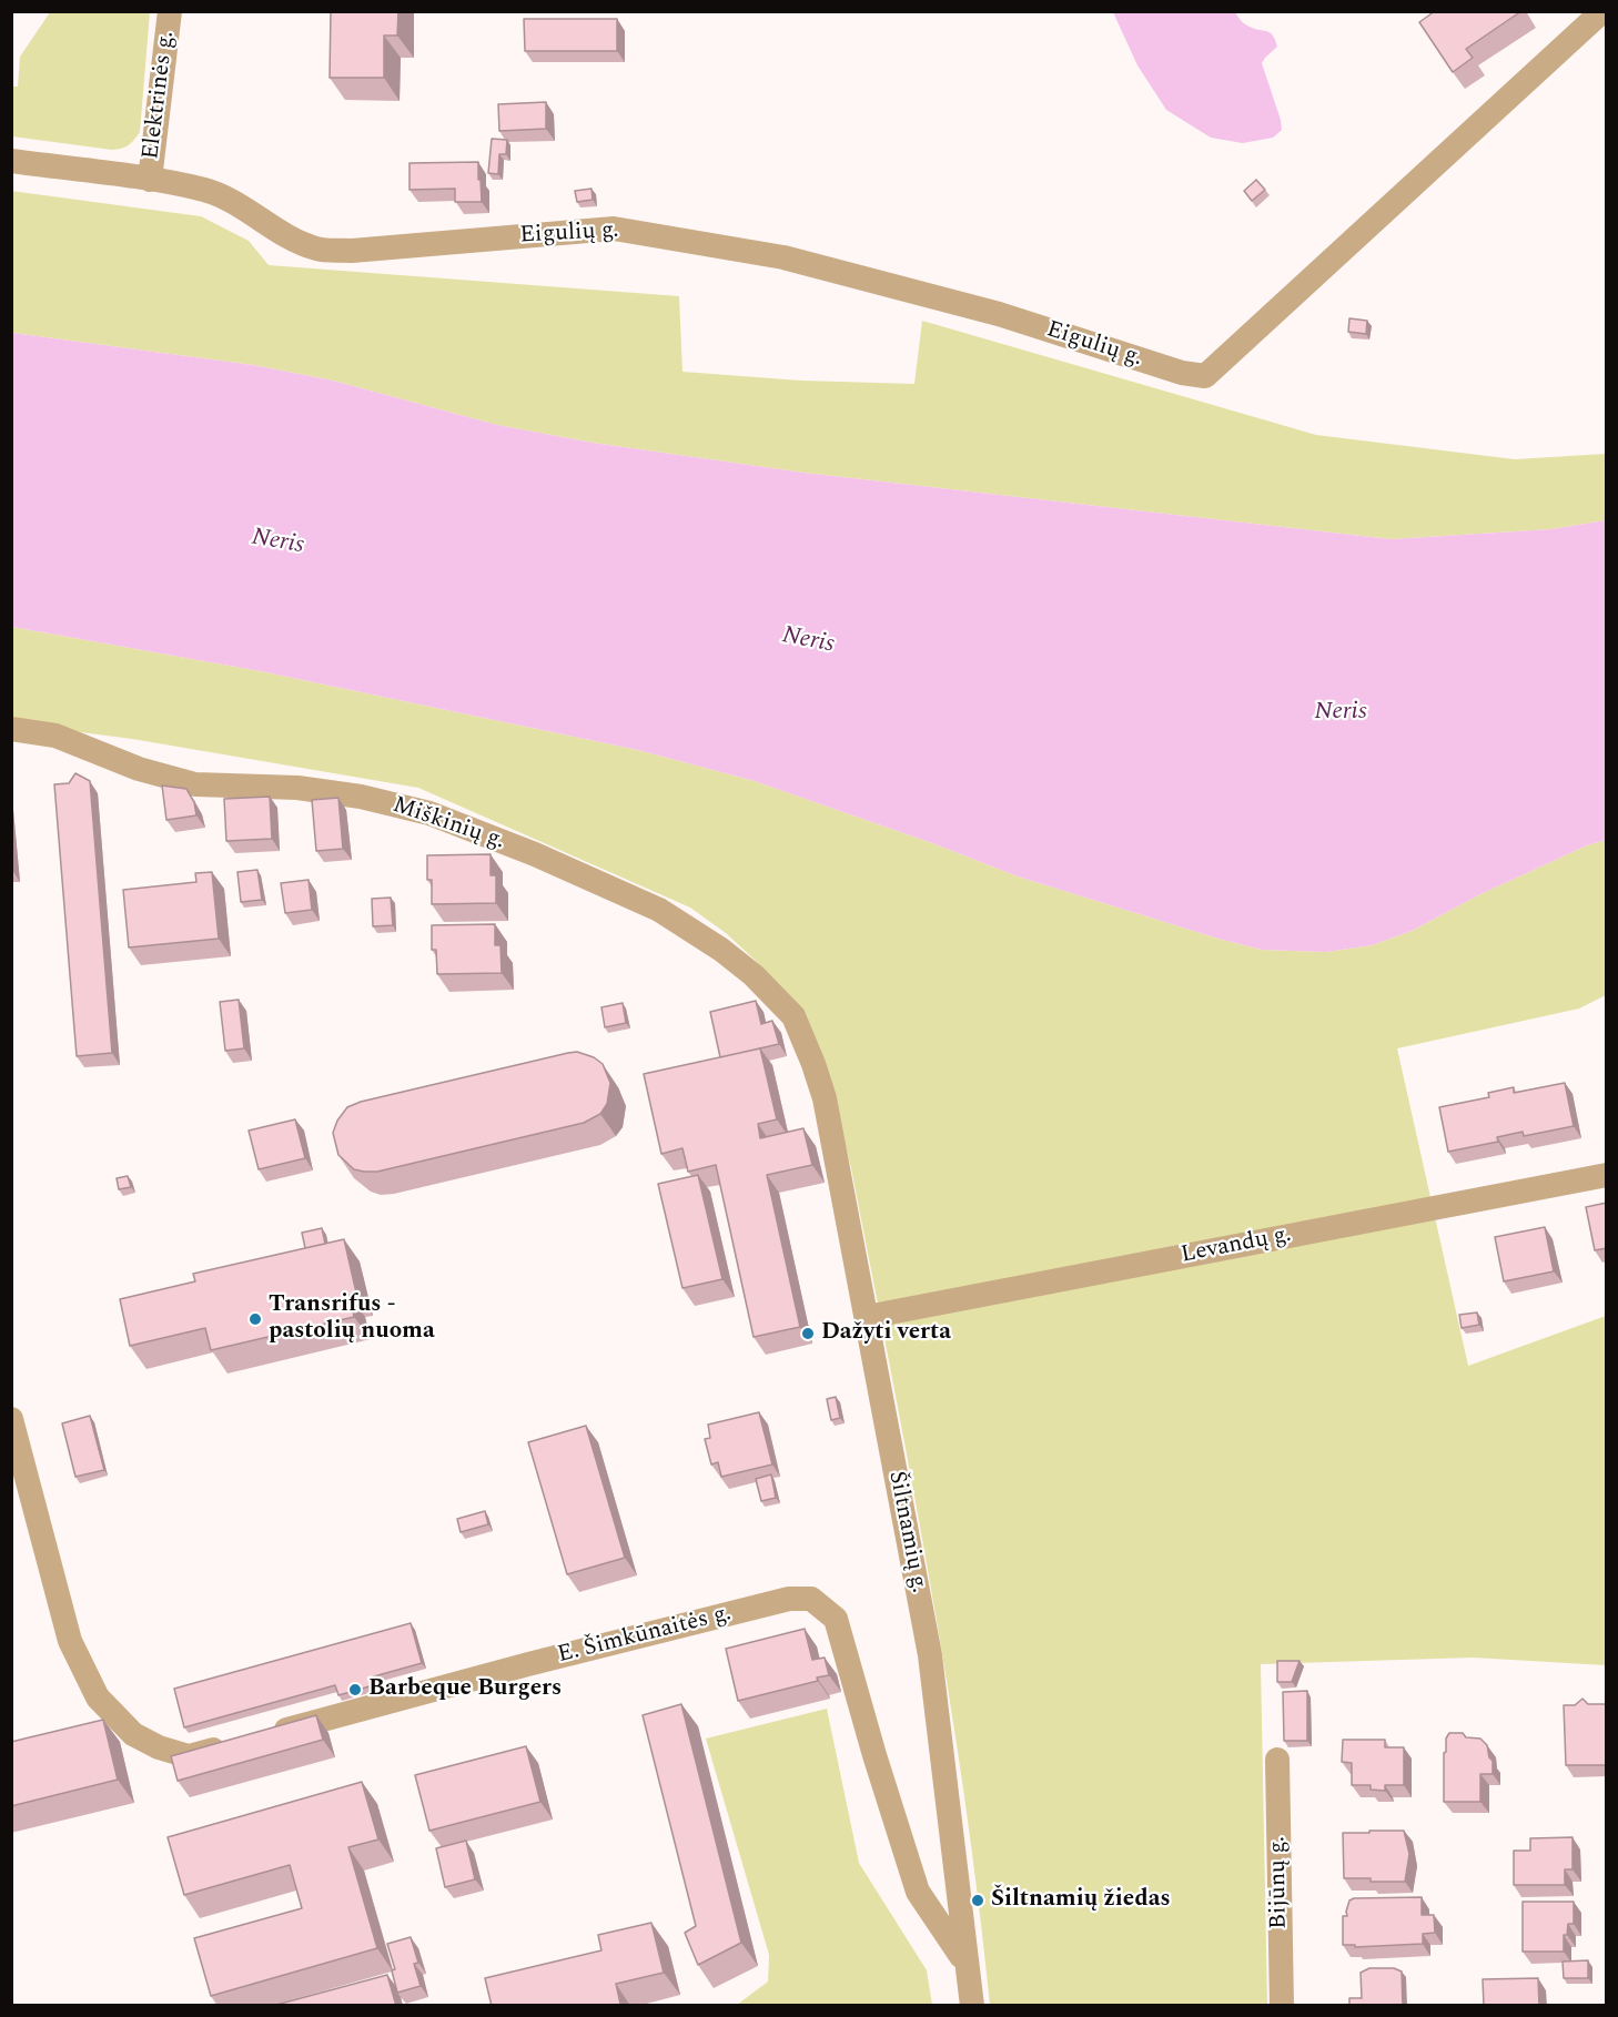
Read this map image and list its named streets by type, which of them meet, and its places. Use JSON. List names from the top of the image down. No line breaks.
{"streets":{"street":["Elektrinės g.","Eigulių g.","Miškinių g.","Levandų g.","Šiltnamių g.","E. Šimkūnaitės g.","Bijūnų g."]},"crossings":[["Elektrinės g.","Eigulių g."],["Miškinių g.","Šiltnamių g."],["Levandų g.","Šiltnamių g."],["Šiltnamių g.","E. Šimkūnaitės g."]],"water":["Neris"],"places":["Transrifus - pastolių nuoma","Dažyti verta","Barbeque Burgers","Šiltnamių žiedas"]}
